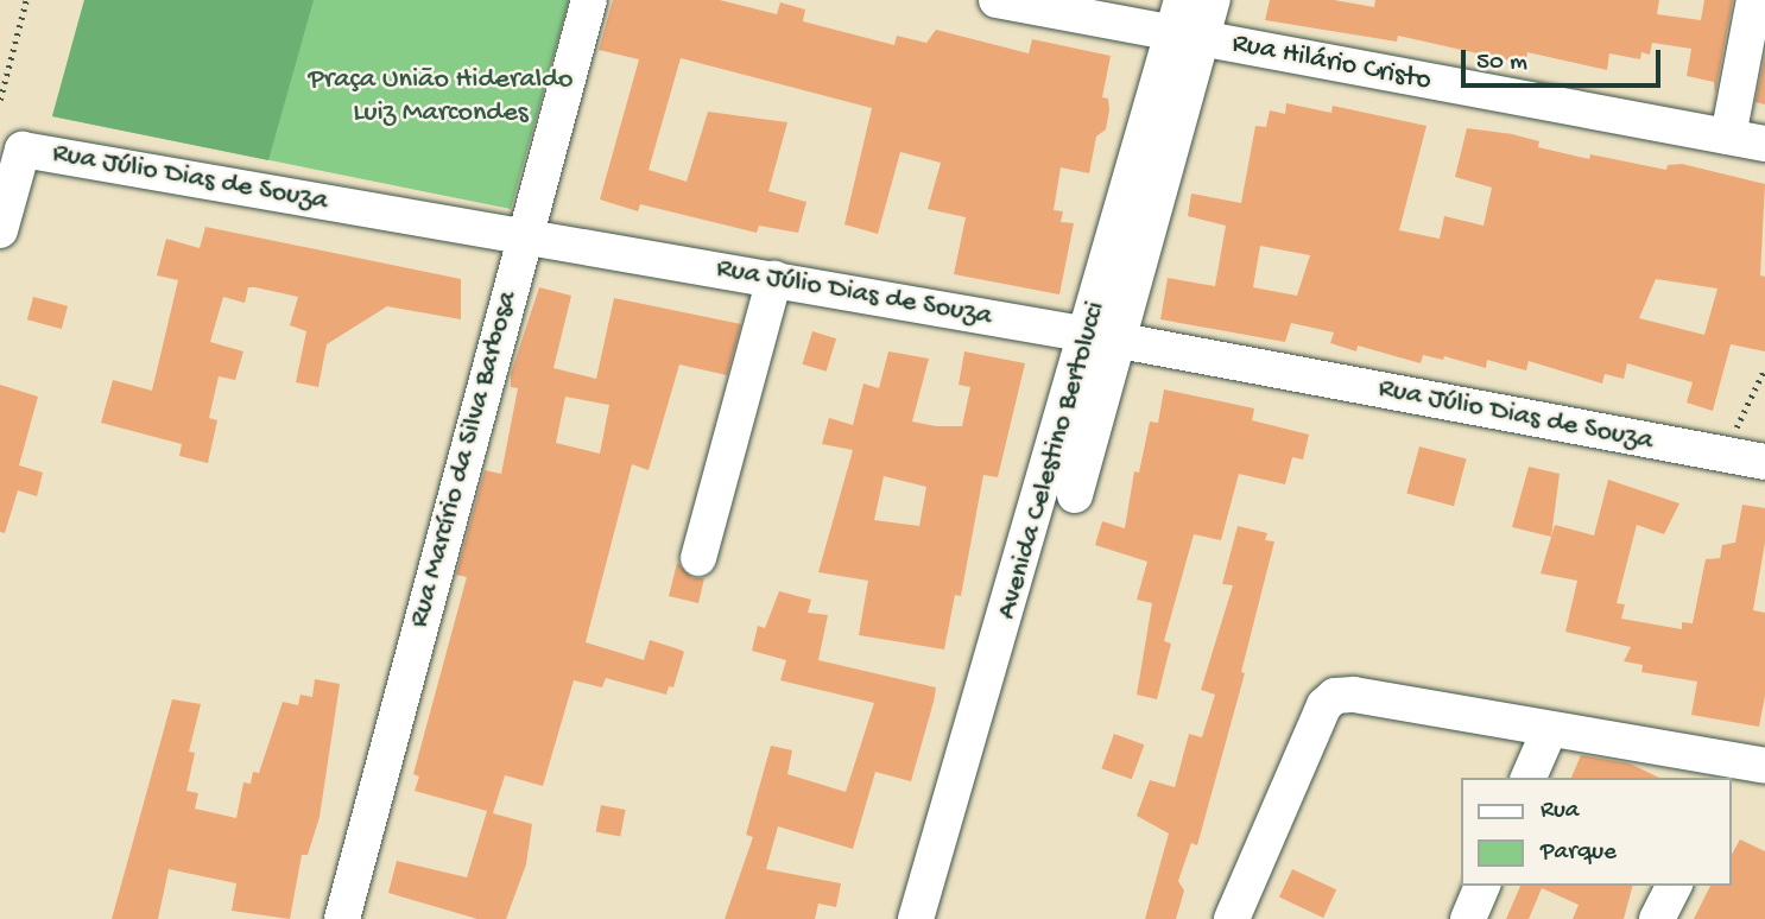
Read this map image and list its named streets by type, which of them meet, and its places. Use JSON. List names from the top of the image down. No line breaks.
{"streets":{"street":["Rua Hilário Cristo","Rua Júlio Dias de Souza","Rua Marcírio da Silva Barbosa","Avenida Celestino Bertolucci"]},"crossings":[["Rua Hilário Cristo","Avenida Celestino Bertolucci"],["Rua Júlio Dias de Souza","Rua Marcírio da Silva Barbosa"],["Rua Júlio Dias de Souza","Avenida Celestino Bertolucci"]],"parks":["Praça União Hideraldo Luiz Marcondes"],"legend":["Rua","Parque"],"scale_bar":"50 m"}
